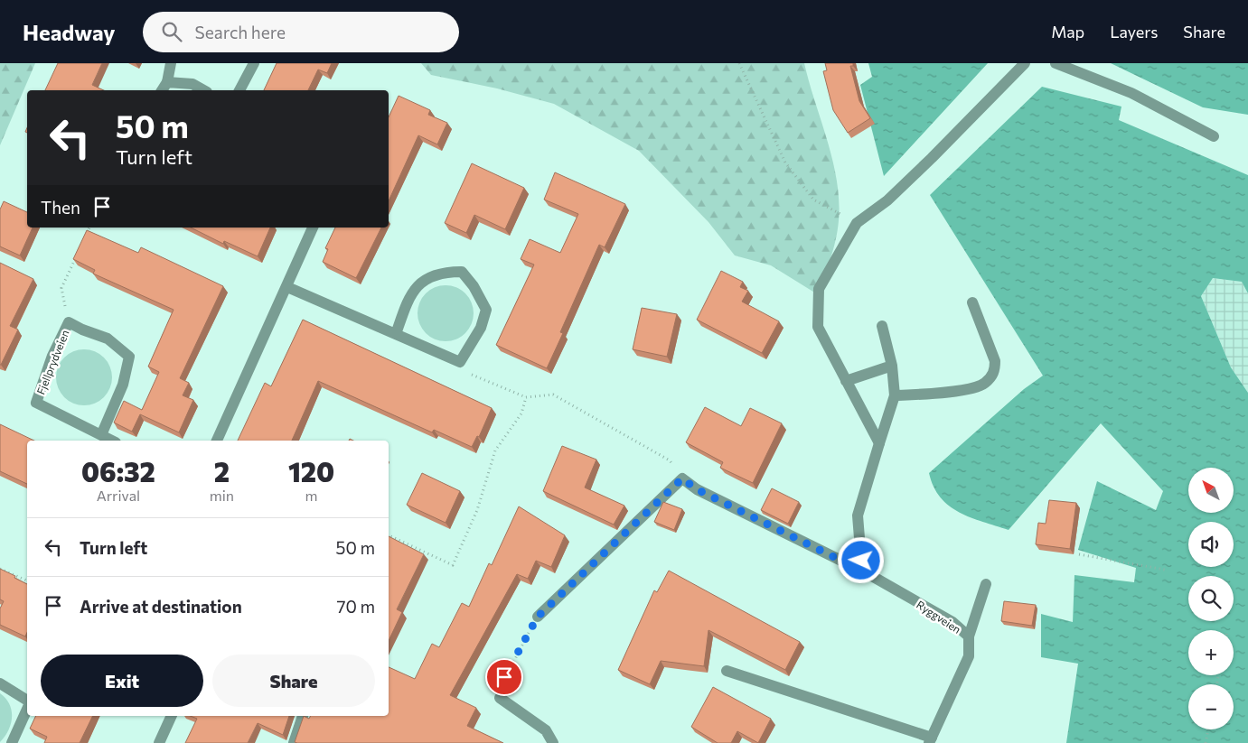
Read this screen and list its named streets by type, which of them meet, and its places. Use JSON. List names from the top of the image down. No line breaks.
{"streets":{"street":["Fjellprydveien","Ryggveien"]},"north":"top left","page":{"header":"Headway","search":"Search here","nav":["Map","Layers","Share"],"turn":["50 m","Turn left"],"then":"Then","eta":["06:32","Arrival","2","min","120","m"],"map_buttons":["+","−"],"list":[{"name":"Turn left","value":"50 m"},{"name":"Arrive at destination","value":"70 m"}],"buttons":["Exit","Share"]}}
